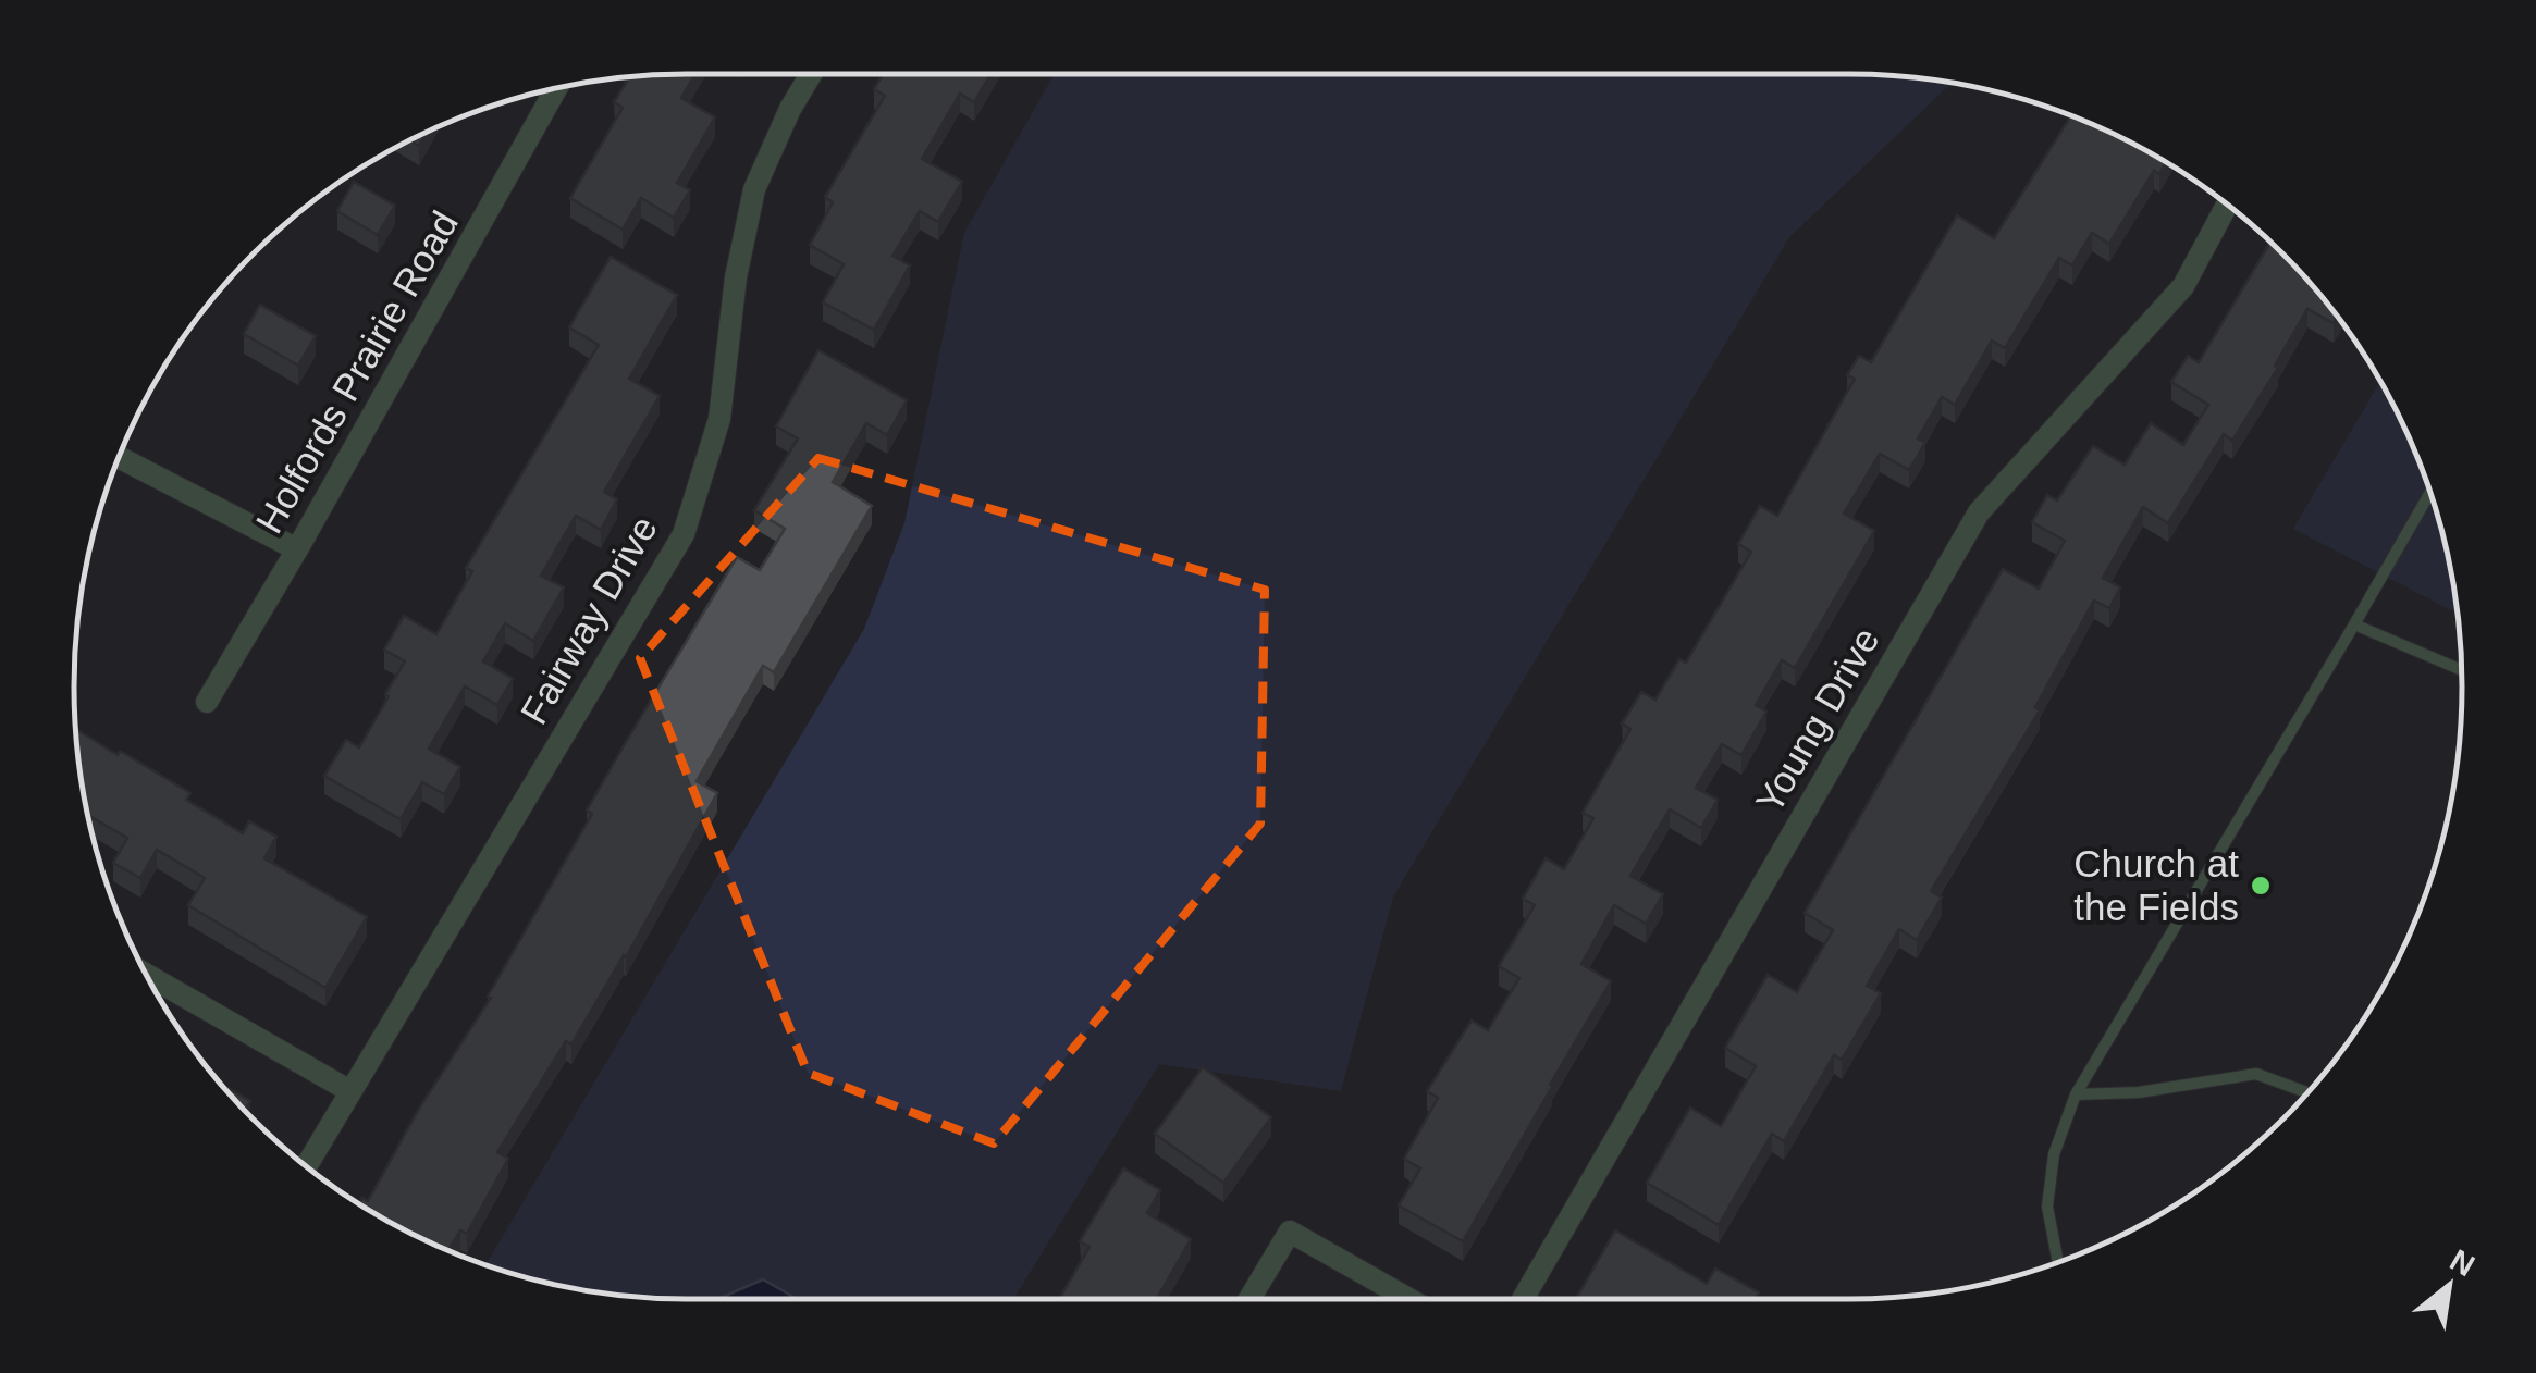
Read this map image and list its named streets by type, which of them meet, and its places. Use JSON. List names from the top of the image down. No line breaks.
{"streets":{"street":["Holfords Prairie Road","Fairway Drive","Young Drive"]},"places":["Church at the Fields"],"north":"top right"}
